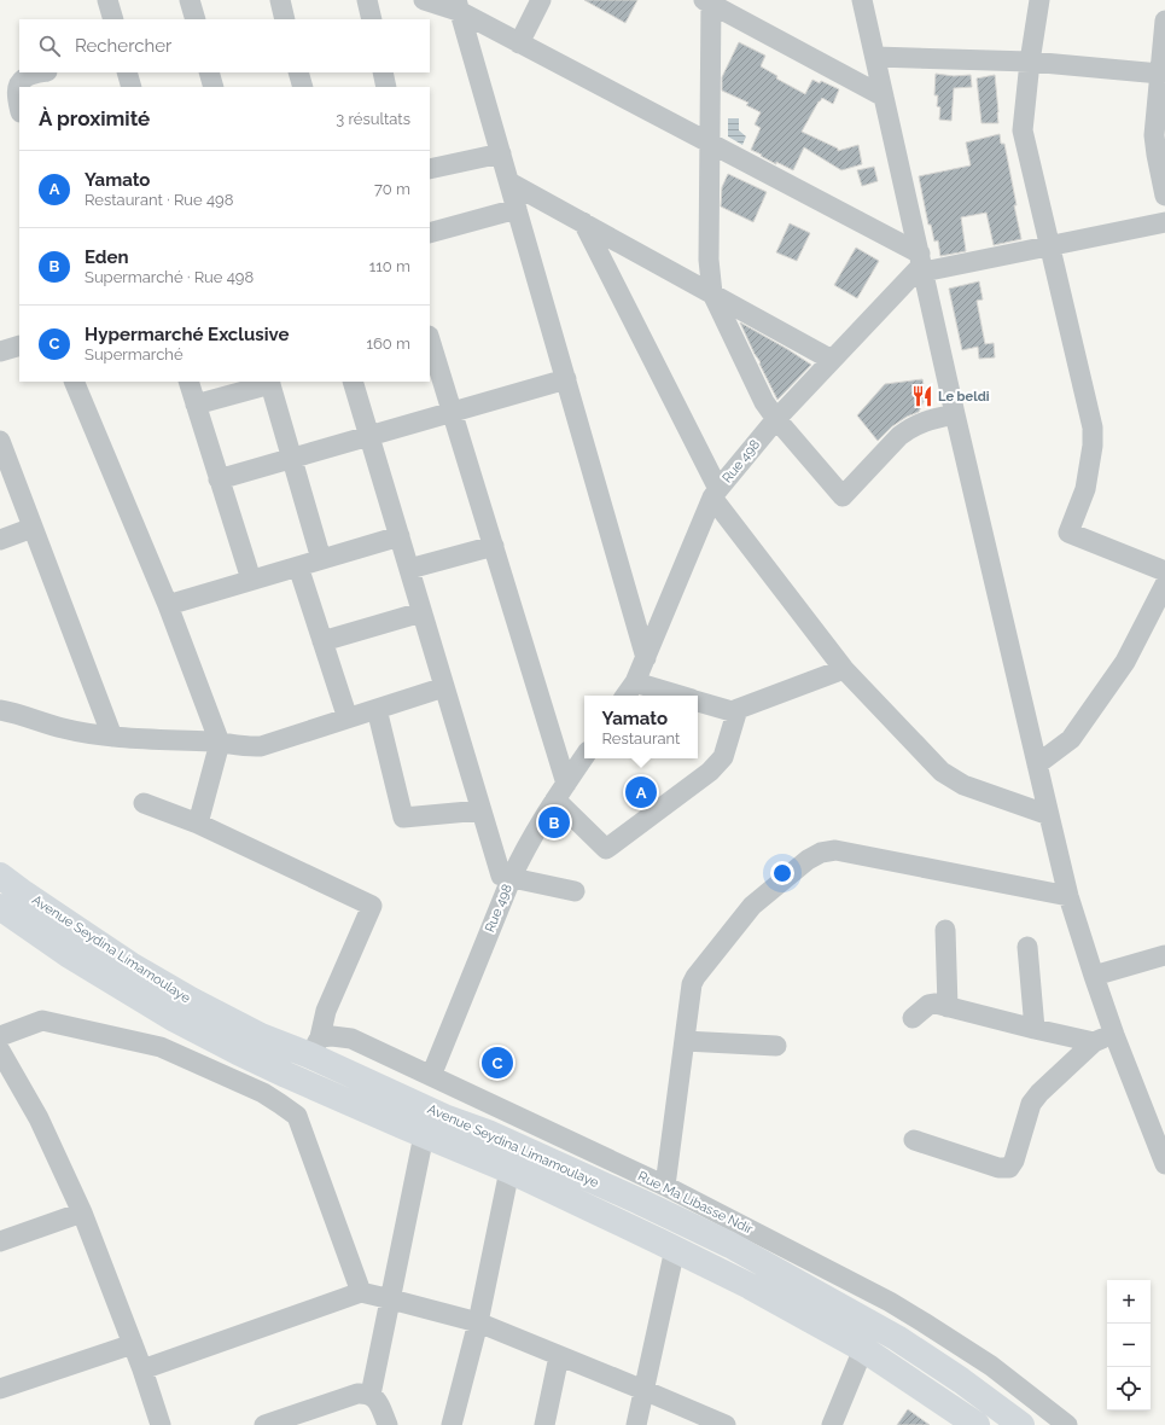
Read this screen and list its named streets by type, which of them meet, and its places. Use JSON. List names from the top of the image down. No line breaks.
{"streets":{"highway":["Avenue Seydina Limamoulaye"],"street":["Rue 498","Rue Ma Libasse Ndir"]},"crossings":[["Rue 498","Rue Ma Libasse Ndir"],["Avenue Seydina Limamoulaye","Rue Ma Libasse Ndir"]],"places":{"restaurant":["Le beldi"]},"page":{"search":"Rechercher","heading":["À proximité","3 résultats"],"list":[{"mark":"A","name":"Yamato","note":"Restaurant · Rue 498","value":"70 m"},{"mark":"B","name":"Eden","note":"Supermarché · Rue 498","value":"110 m"},{"mark":"C","name":"Hypermarché Exclusive","note":"Supermarché","value":"160 m"}],"popup":["Yamato","Restaurant"],"pins":["A","B","C"],"map_buttons":["+","−"]}}
